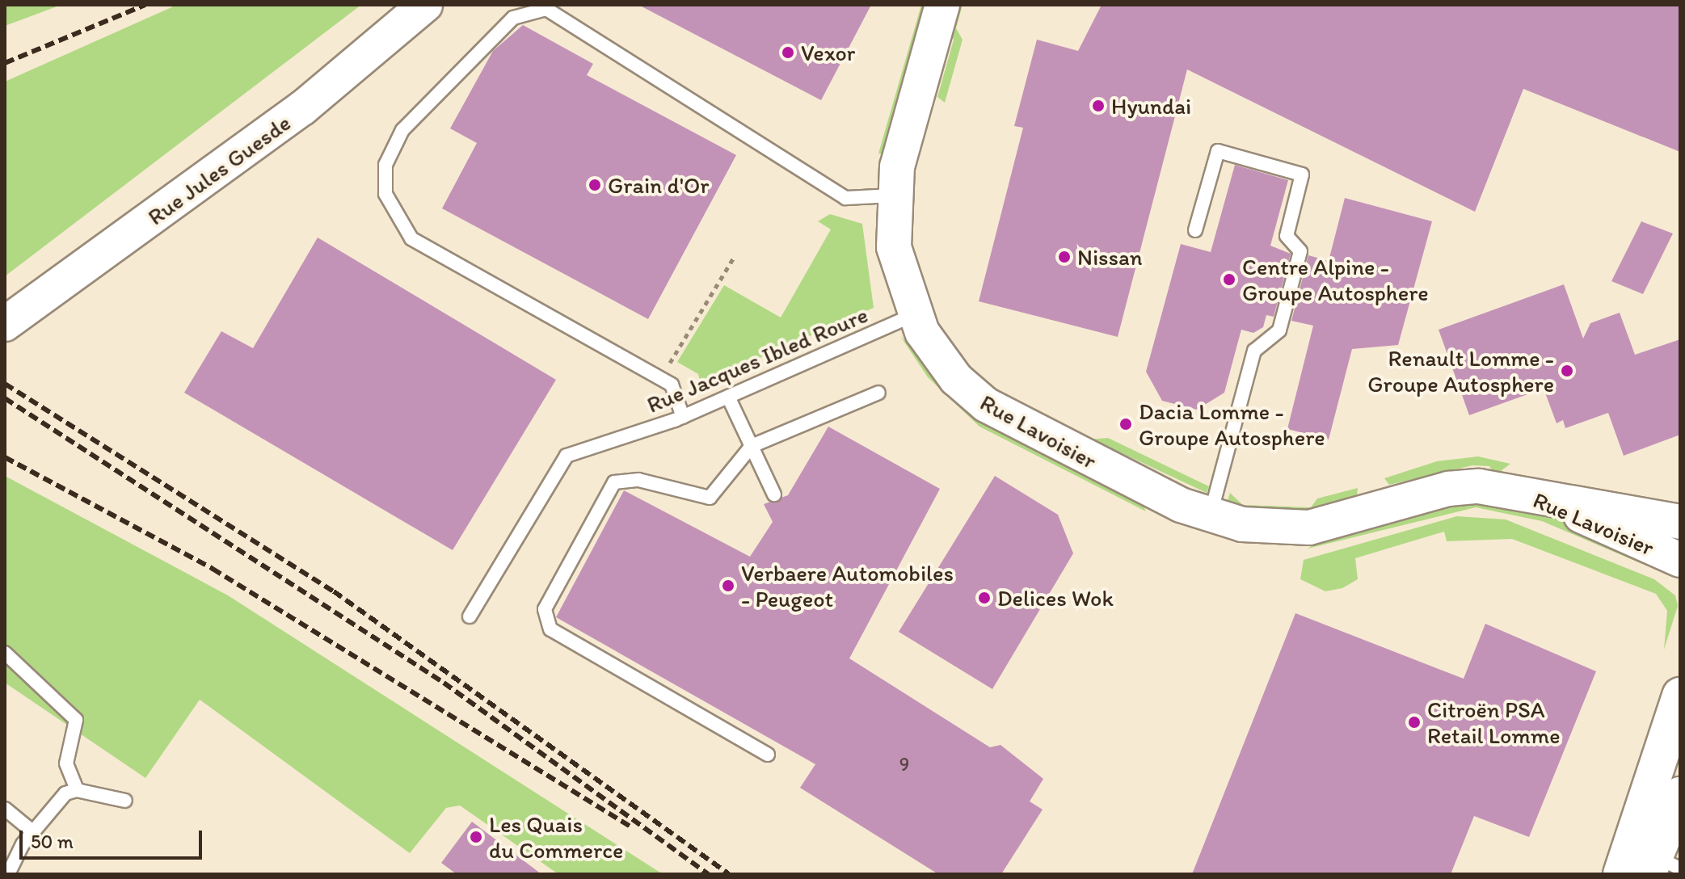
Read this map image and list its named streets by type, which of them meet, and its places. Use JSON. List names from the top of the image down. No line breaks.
{"streets":{"street":["Rue Jules Guesde","Rue Lavoisier"],"lane":["Rue Jacques Ibled Roure"]},"crossings":[["Rue Jacques Ibled Roure","Rue Lavoisier"]],"places":["Vexor","Hyundai","Grain d'Or","Nissan","Centre Alpine - Groupe Autosphere","Renault Lomme - Groupe Autosphere","Dacia Lomme - Groupe Autosphere","Verbaere Automobiles - Peugeot","Delices Wok","Citroën PSA Retail Lomme","Les Quais du Commerce"],"house_numbers":["9"],"scale_bar":"50 m"}
